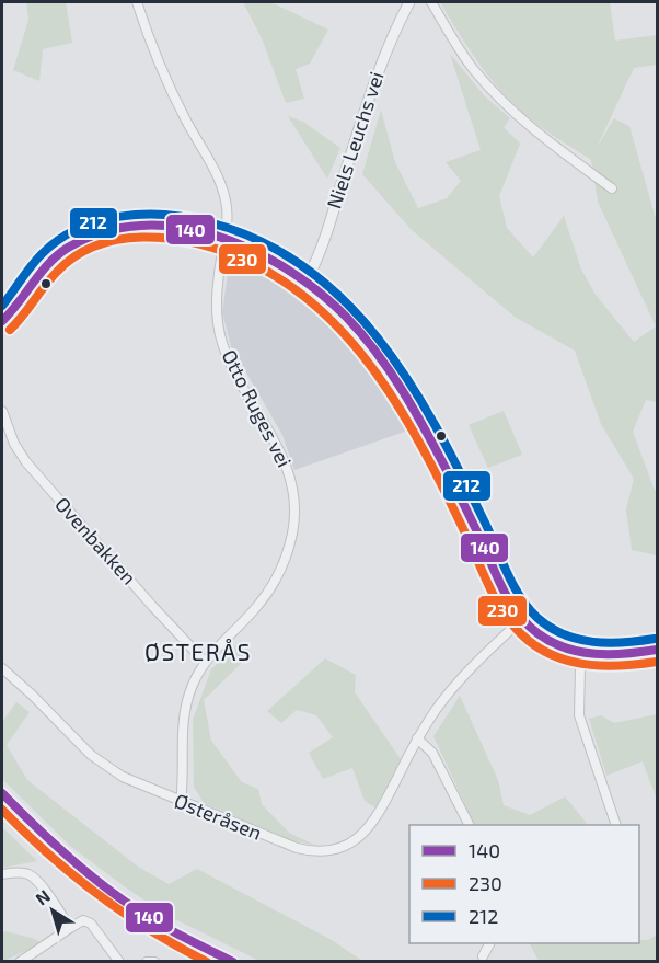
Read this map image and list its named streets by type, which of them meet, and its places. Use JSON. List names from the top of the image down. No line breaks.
{"streets":{"street":["Niels Leuchs vei","Otto Ruges vei","Ovenbakken","Østeråsen"]},"crossings":[["Otto Ruges vei","Ovenbakken"],["Otto Ruges vei","Østeråsen"]],"districts":["ØSTERÅS"],"lines":["transit line 212","transit line 140","transit line 230"],"legend":["140","230","212"],"north":"top left"}
